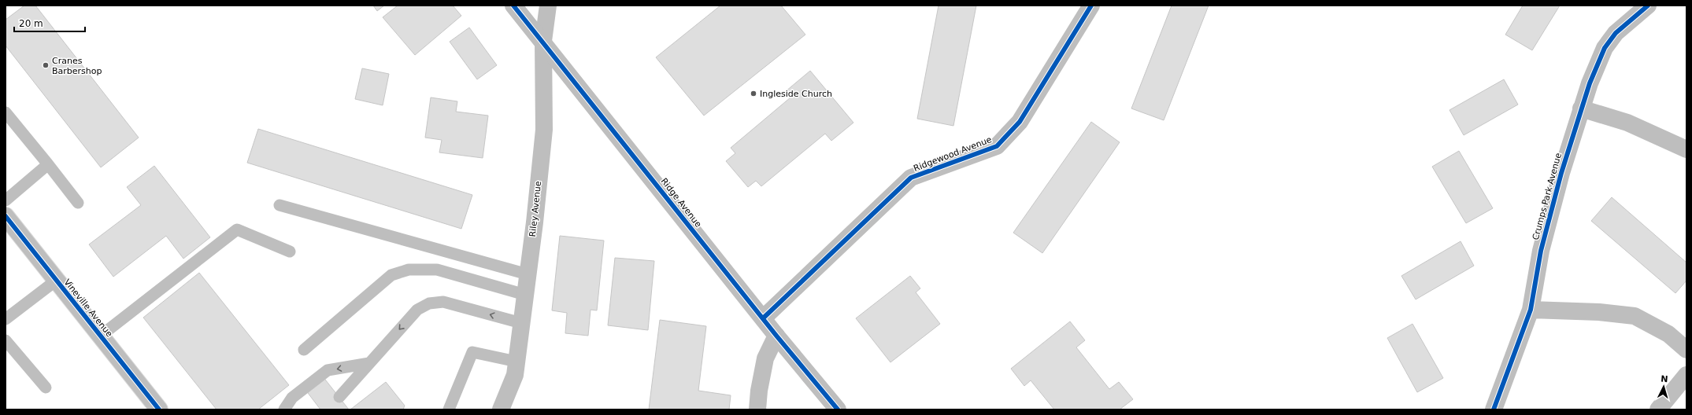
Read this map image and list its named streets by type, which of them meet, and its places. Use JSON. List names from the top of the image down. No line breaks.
{"streets":{"street":["Ridgewood Avenue","Crumps Park Avenue","Ridge Avenue","Riley Avenue","Vineville Avenue"]},"crossings":[["Ridgewood Avenue","Ridge Avenue"],["Ridge Avenue","Riley Avenue"]],"places":["Cranes Barbershop","Ingleside Church"],"scale_bar":"20 m","north":"top"}
